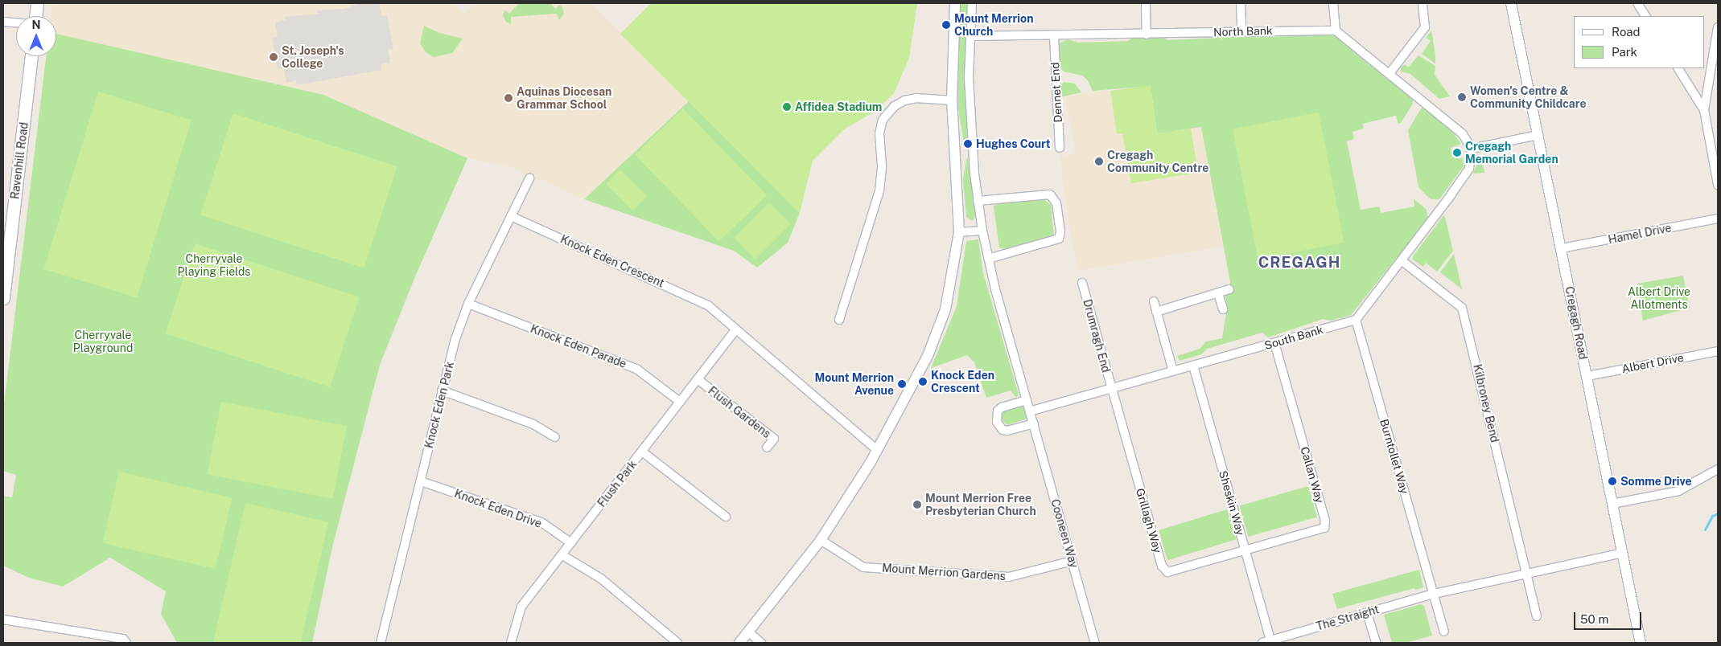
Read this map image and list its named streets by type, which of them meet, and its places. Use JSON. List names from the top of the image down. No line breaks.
{"streets":{"main road":["Ravenhill Road"],"street":["North Bank","Dennet End","Hamel Drive","Knock Eden Crescent","Cregagh Road","Drumragh End","South Bank","Knock Eden Parade","Albert Drive","Kilbroney Bend","Knock Eden Park","Flush Gardens","Burntollet Way","Callan Way","Flush Park","Sheskin Way","Knock Eden Drive","Grillagh Way","Cooneen Way","Mount Merrion Gardens","The Straight"]},"crossings":[["North Bank","Dennet End"],["Hamel Drive","Cregagh Road"],["Knock Eden Crescent","Knock Eden Park"],["Knock Eden Crescent","Flush Park"],["Cregagh Road","Albert Drive"],["Cregagh Road","The Straight"],["Drumragh End","South Bank"],["Drumragh End","Grillagh Way"],["South Bank","Burntollet Way"],["South Bank","Callan Way"],["South Bank","Sheskin Way"],["South Bank","Grillagh Way"],["South Bank","Cooneen Way"],["Knock Eden Parade","Knock Eden Park"],["Knock Eden Parade","Flush Park"],["Kilbroney Bend","The Straight"],["Knock Eden Park","Knock Eden Drive"],["Flush Gardens","Flush Park"],["Burntollet Way","The Straight"],["Callan Way","Sheskin Way"],["Callan Way","Grillagh Way"],["Flush Park","Knock Eden Drive"],["Sheskin Way","Grillagh Way"],["Sheskin Way","The Straight"],["Cooneen Way","Mount Merrion Gardens"]],"districts":["CREGAGH"],"parks":["Cherryvale Playing Fields","Albert Drive Allotments","Cherryvale Playground"],"places":["Mount Merrion Church","St. Joseph's College","Women’s Centre & Community Childcare","Aquinas Diocesan Grammar School","Affidea Stadium","Hughes Court","Cregagh Memorial Garden","Cregagh Community Centre","Knock Eden Crescent","Mount Merrion Avenue","Somme Drive","Mount Merrion Free Presbyterian Church"],"legend":["Road","Park"],"scale_bar":"50 m","north":"top"}
